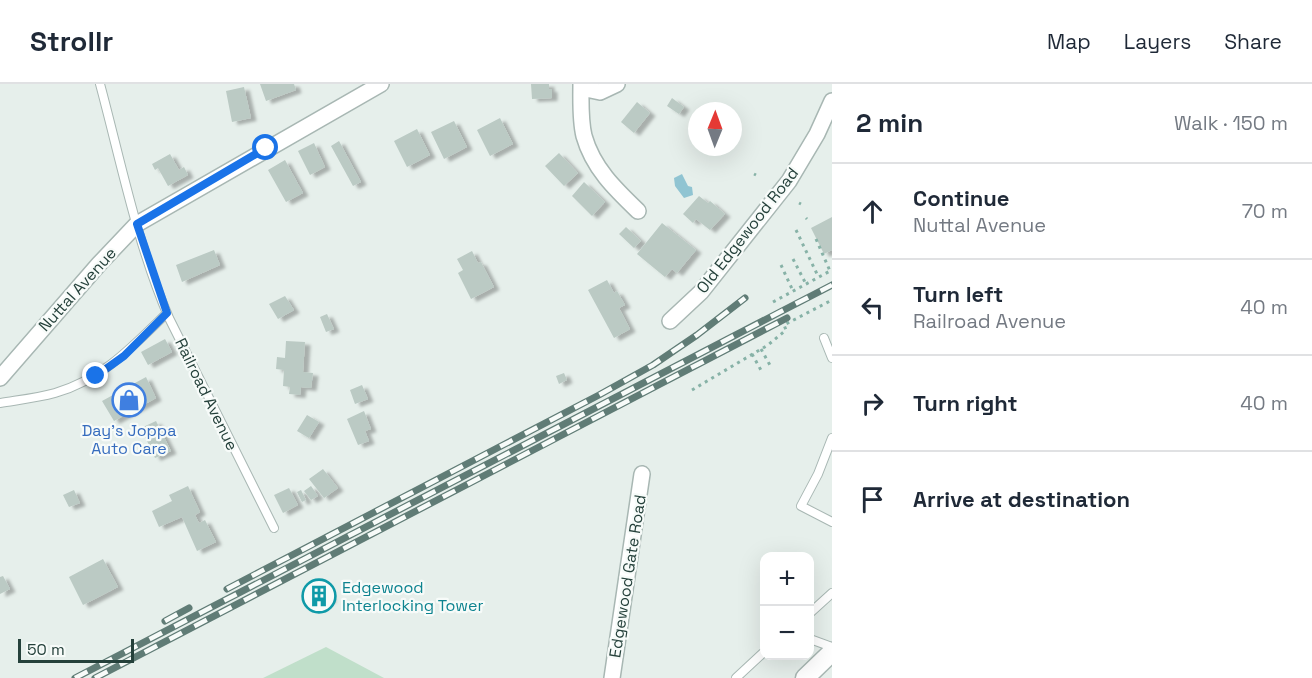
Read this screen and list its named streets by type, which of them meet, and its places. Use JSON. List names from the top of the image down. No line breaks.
{"streets":{"street":["Old Edgewood Road","Nuttal Avenue","Edgewood Gate Road"],"lane":["Railroad Avenue"]},"crossings":[["Nuttal Avenue","Railroad Avenue"]],"places":{"shop":["Day's Joppa Auto Care"],"building":["Edgewood Interlocking Tower"]},"scale_bar":"50 m","north":"top","page":{"header":"Strollr","nav":["Map","Layers","Share"],"heading":["2 min","Walk · 150 m"],"list":[["Continue","Nuttal Avenue","70 m"],["Turn left","Railroad Avenue","40 m"],["Turn right","40 m"],"Arrive at destination"],"map_buttons":["+","−"],"scale":"50 m"}}
